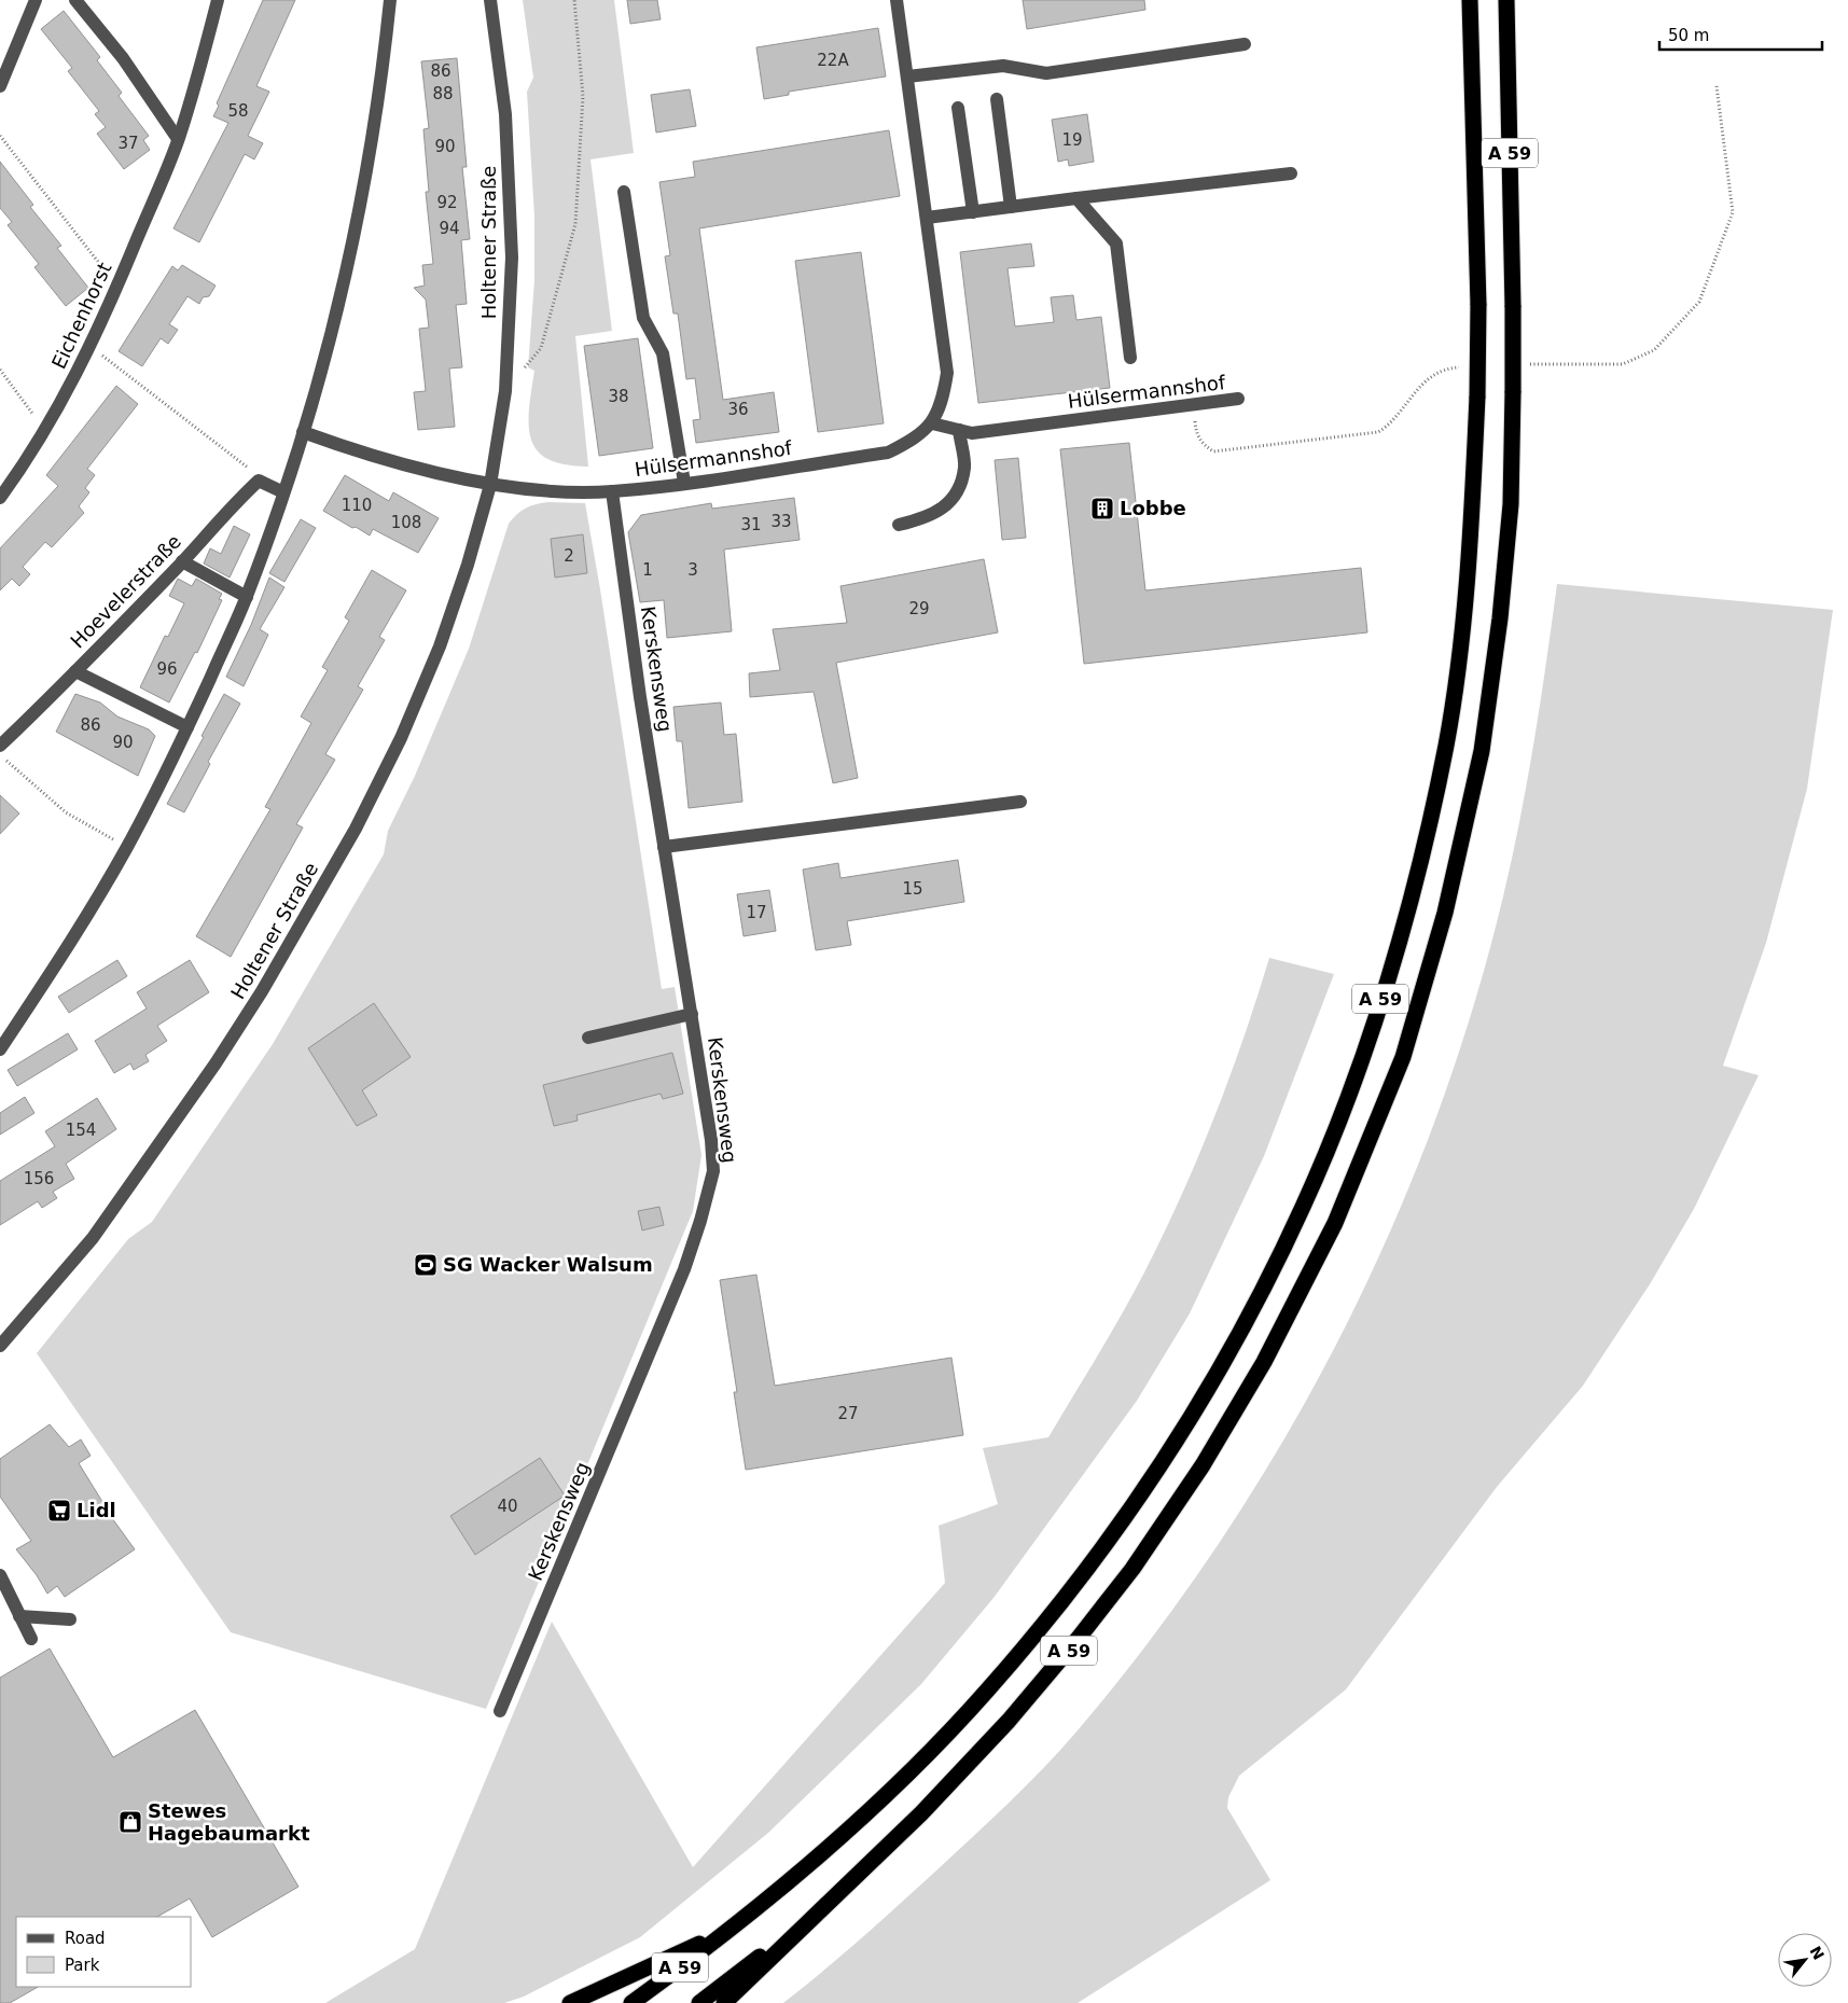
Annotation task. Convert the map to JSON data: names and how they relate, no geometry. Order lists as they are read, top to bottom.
{
  "streets": {
    "highway": ["A 59"],
    "street": [
      "Holtener Straße",
      "Eichenhorst",
      "Hülsermannshof",
      "Hoevelerstraße",
      "Kerskensweg"
    ]
  },
  "crossings": [
    ["Holtener Straße", "Hülsermannshof"],
    ["Hülsermannshof", "Kerskensweg"]
  ],
  "places": {
    "building": ["Lobbe"],
    "sports": ["SG Wacker Walsum"],
    "supermarket": ["Lidl"],
    "shop": ["Stewes Hagebaumarkt"]
  },
  "house_numbers": [
    "22A",
    "86",
    "88",
    "58",
    "19",
    "37",
    "90",
    "92",
    "94",
    "38",
    "36",
    "110",
    "33",
    "108",
    "31",
    "2",
    "1",
    "3",
    "29",
    "96",
    "86",
    "90",
    "15",
    "17",
    "154",
    "156",
    "27",
    "40"
  ],
  "legend": ["Road", "Park"],
  "scale_bar": "50 m",
  "north": "top right"
}
